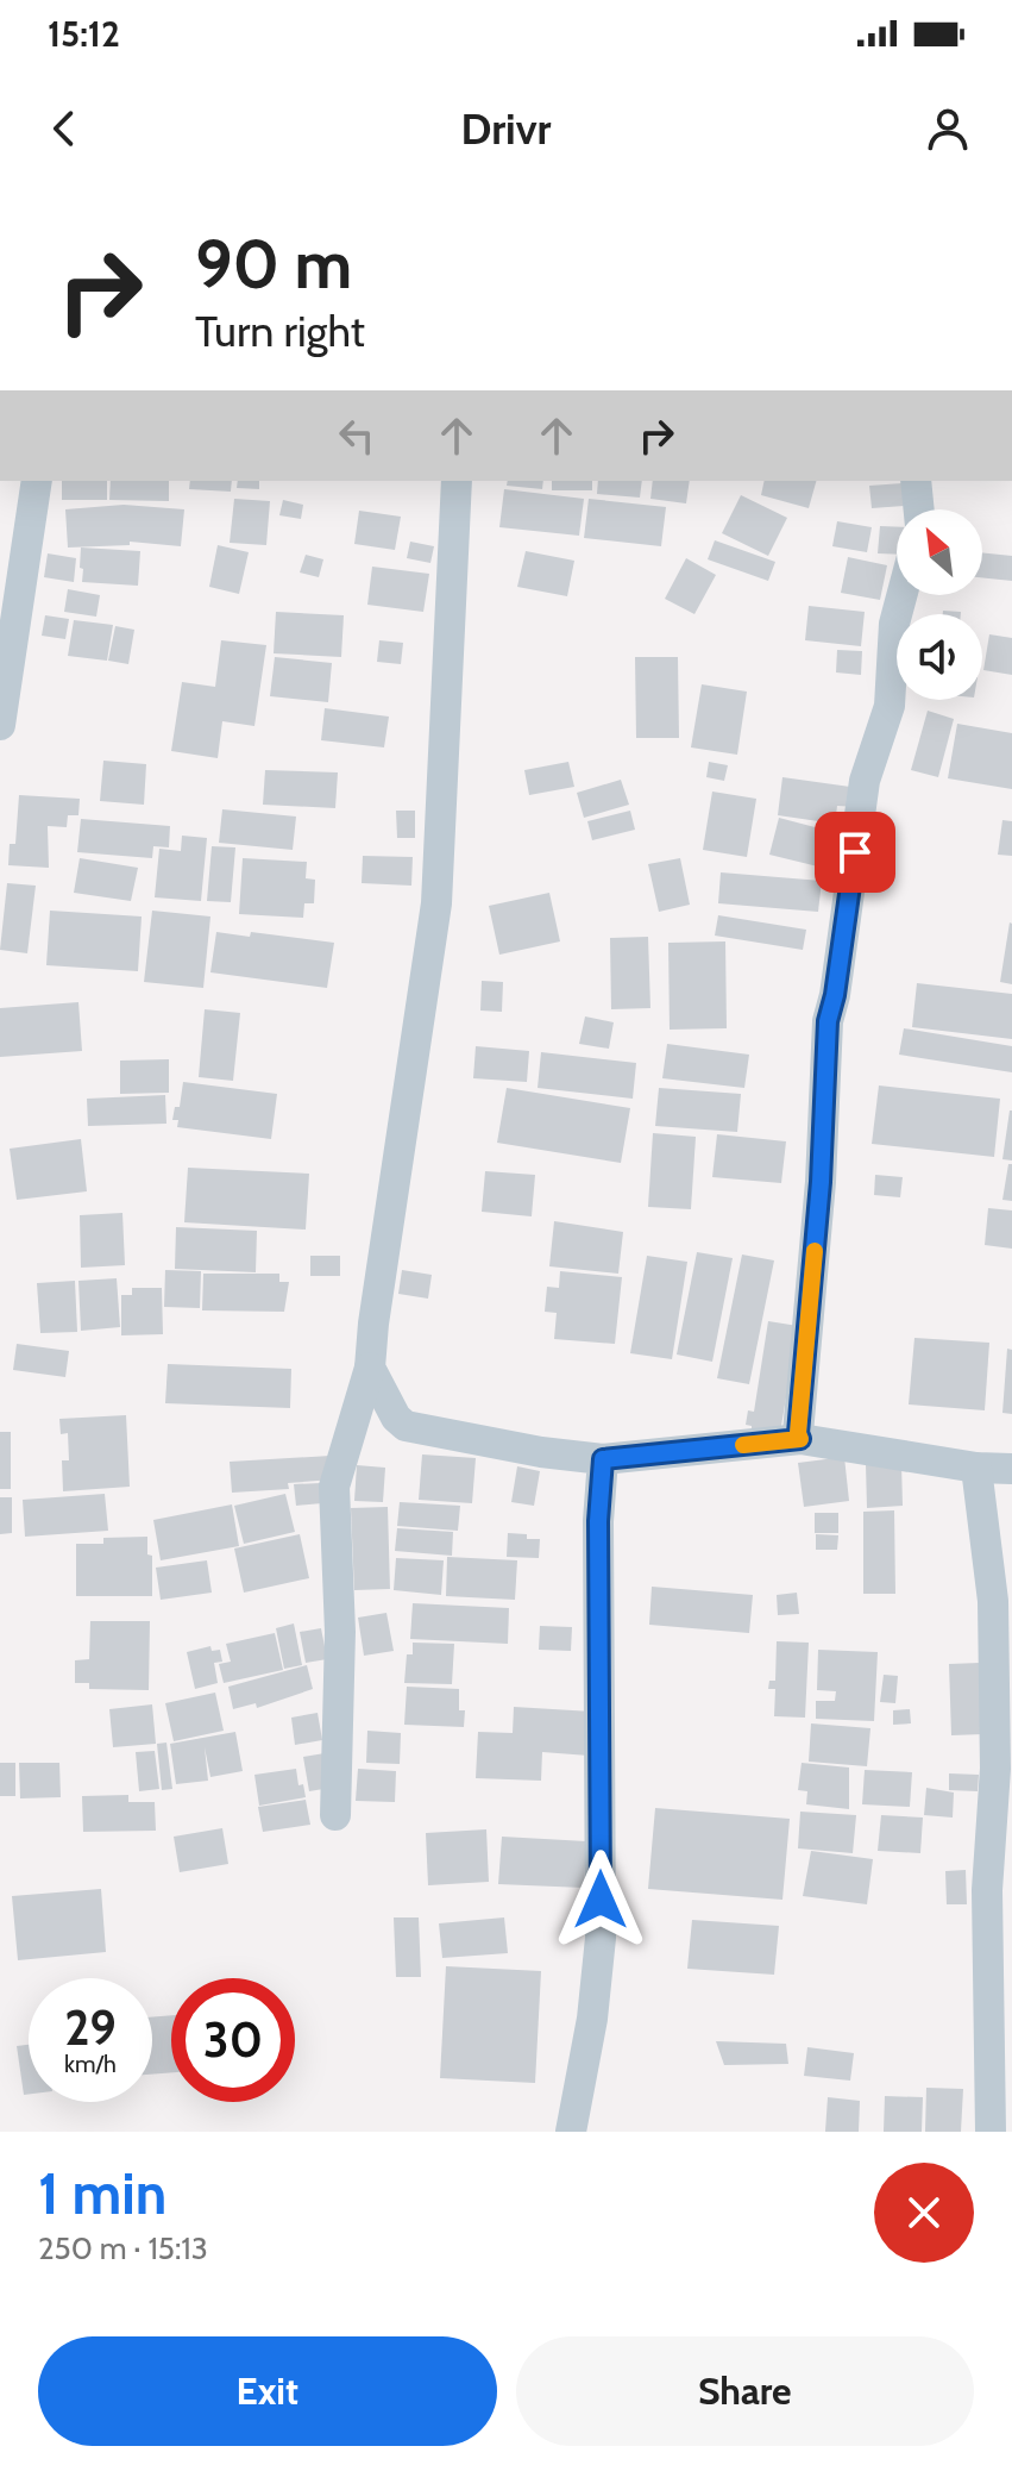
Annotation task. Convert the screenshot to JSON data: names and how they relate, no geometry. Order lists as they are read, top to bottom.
{
  "north": "top left",
  "page": {
    "status": "15:12",
    "header": "Drivr",
    "turn": ["90 m", "Turn right"],
    "speed": "29 km/h",
    "limit": "30",
    "heading": ["1 min", "250 m · 15:13"],
    "buttons": ["Exit", "Share"]
  }
}
